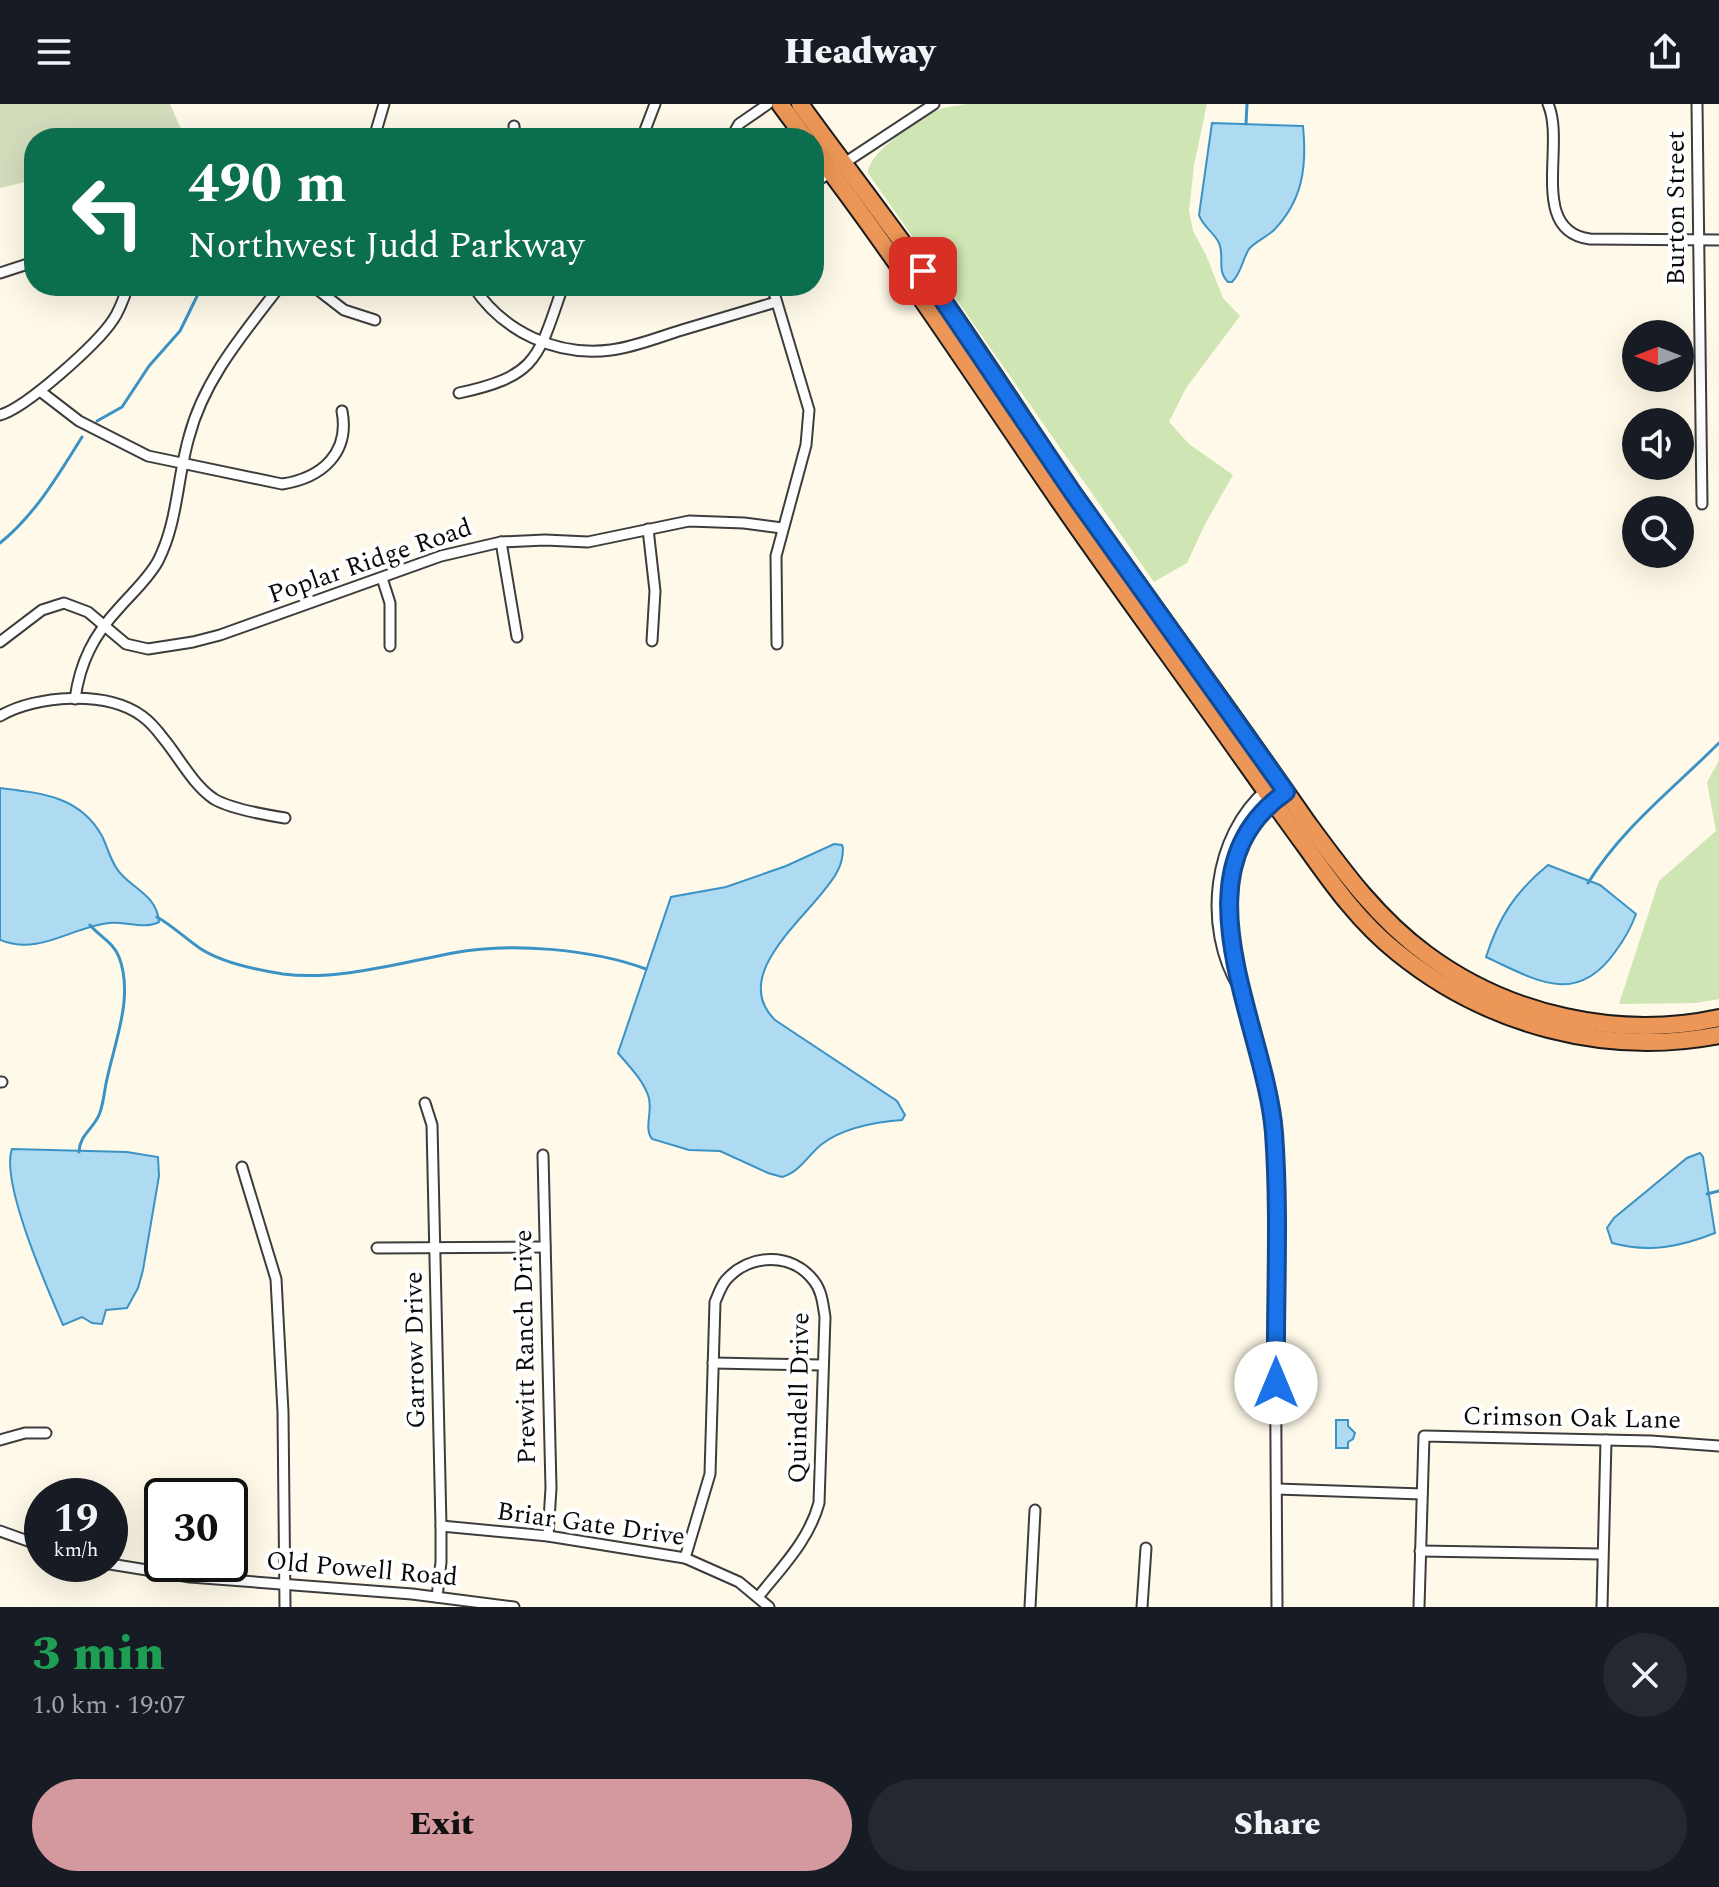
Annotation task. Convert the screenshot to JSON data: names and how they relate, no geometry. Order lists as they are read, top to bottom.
{
  "streets": {
    "street": [
      "Burton Street",
      "Poplar Ridge Road",
      "Prewitt Ranch Drive",
      "Garrow Drive",
      "Quindell Drive",
      "Crimson Oak Lane",
      "Briar Gate Drive",
      "Old Powell Road"
    ]
  },
  "crossings": [
    ["Prewitt Ranch Drive", "Briar Gate Drive"],
    ["Garrow Drive", "Briar Gate Drive"],
    ["Garrow Drive", "Old Powell Road"],
    ["Quindell Drive", "Briar Gate Drive"]
  ],
  "north": "left",
  "page": {
    "header": "Headway",
    "turn": ["490 m", "Northwest Judd Parkway"],
    "speed": "19 km/h",
    "limit": "30",
    "heading": ["3 min", "1.0 km · 19:07"],
    "buttons": ["Exit", "Share"]
  }
}
